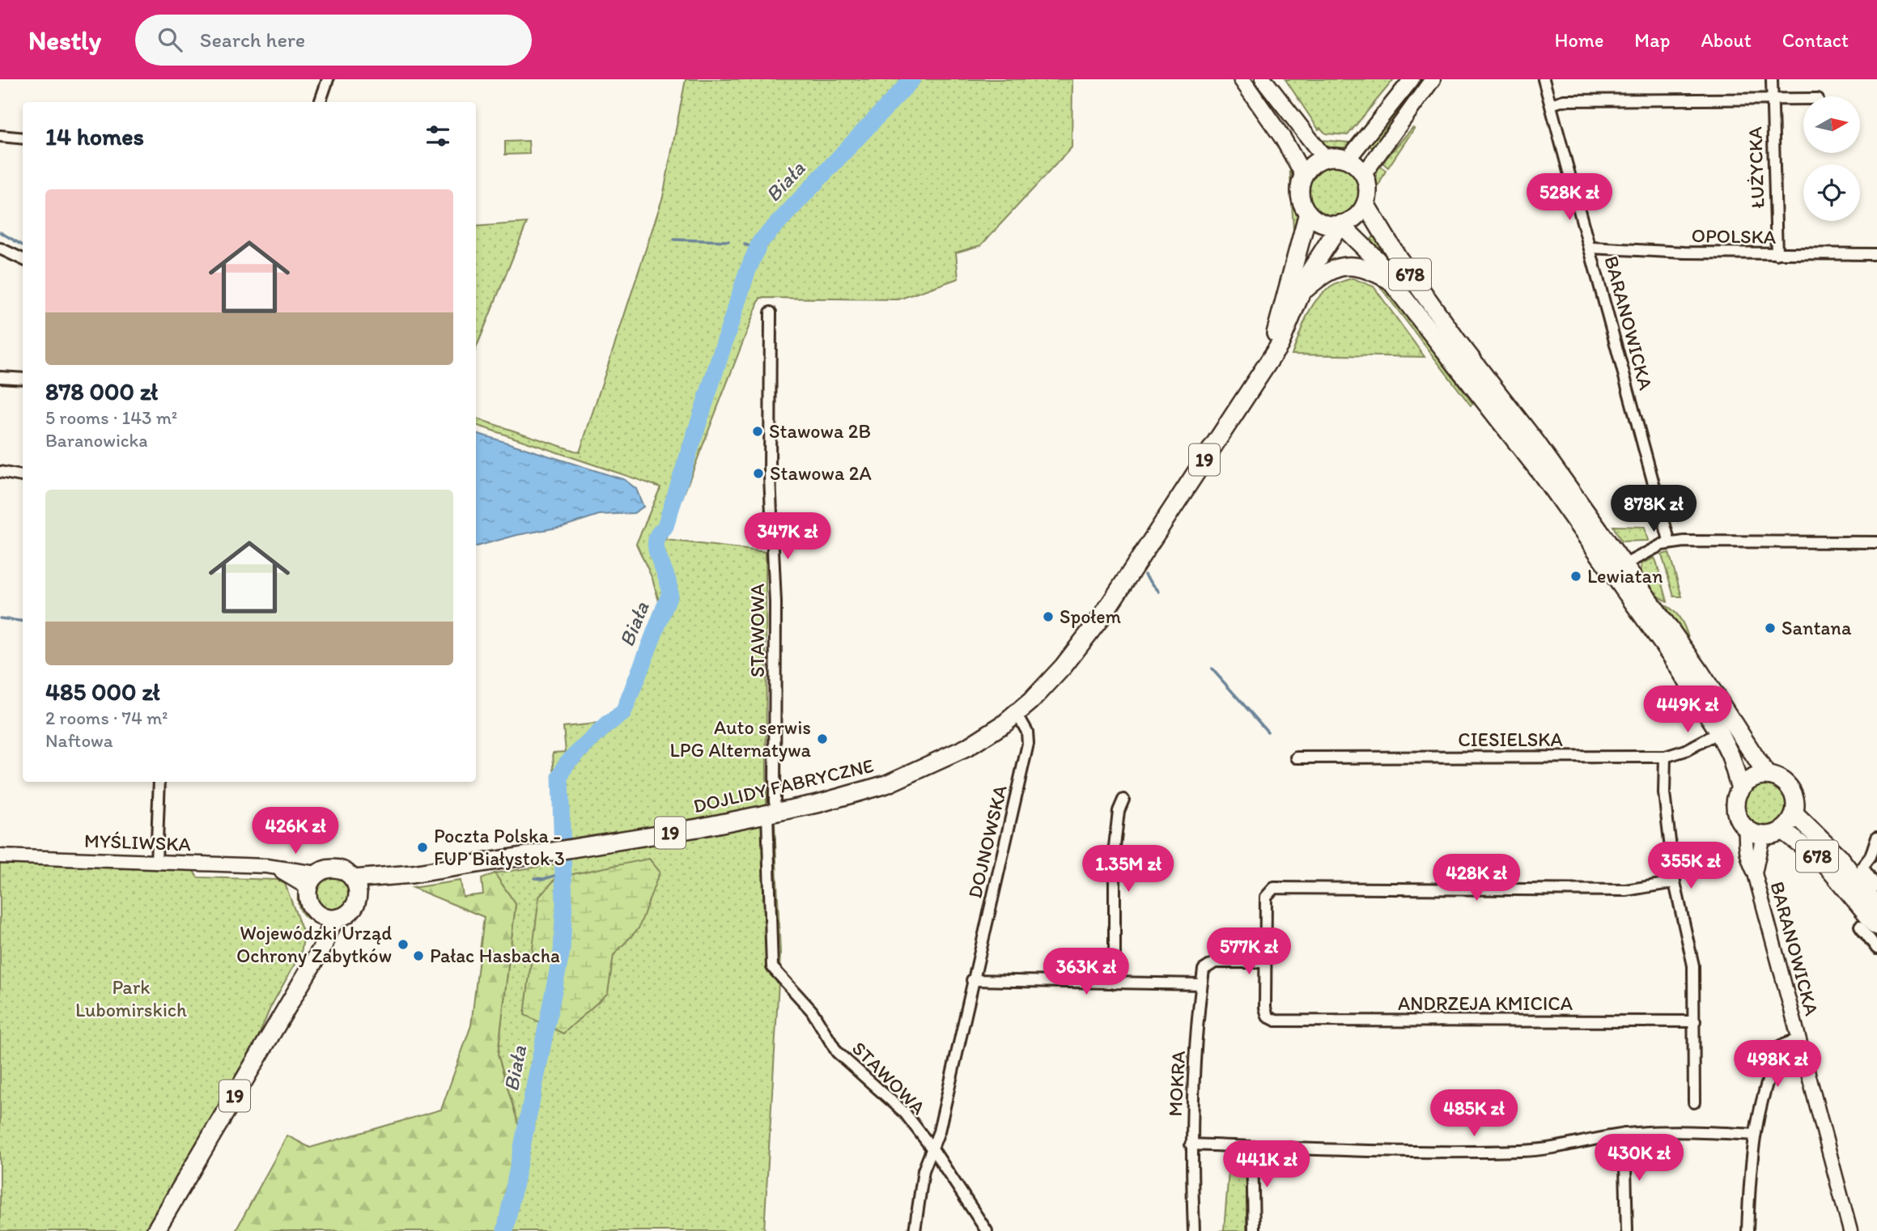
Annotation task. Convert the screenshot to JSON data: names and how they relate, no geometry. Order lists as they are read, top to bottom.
{
  "streets": {
    "highway": ["678", "19", "DOJLIDY FABRYCZNE"],
    "street": [
      "ŁUŻYCKA",
      "OPOLSKA",
      "BARANOWICKA",
      "STAWOWA",
      "CIESIELSKA",
      "DOJNOWSKA",
      "MYŚLIWSKA",
      "ANDRZEJA KMICICA",
      "MOKRA"
    ]
  },
  "crossings": [
    ["ŁUŻYCKA", "OPOLSKA"],
    ["OPOLSKA", "BARANOWICKA"],
    ["678", "BARANOWICKA"],
    ["678", "19"],
    ["678", "CIESIELSKA"],
    ["19", "DOJLIDY FABRYCZNE"],
    ["19", "MYŚLIWSKA"],
    ["STAWOWA", "DOJLIDY FABRYCZNE"],
    ["STAWOWA", "DOJNOWSKA"],
    ["DOJLIDY FABRYCZNE", "DOJNOWSKA"],
    ["DOJLIDY FABRYCZNE", "MYŚLIWSKA"],
    ["ANDRZEJA KMICICA", "MOKRA"]
  ],
  "water": ["Biała"],
  "parks": ["Park Lubomirskich"],
  "places": [
    "Stawowa 2B",
    "Stawowa 2A",
    "Lewiatan",
    "Społem",
    "Santana",
    "Auto serwis LPG Alternatywa",
    "Poczta Polska - FUP Białystok 3",
    "Wojewódzki Urząd Ochrony Zabytków",
    "Pałac Hasbacha"
  ],
  "north": "right",
  "page": {
    "header": "Nestly",
    "search": "Search here",
    "nav": [
      "Home",
      "Map",
      "About",
      "Contact"
    ],
    "heading": "14 homes",
    "list": [
      {
        "name": "878 000 zł",
        "note": "5 rooms · 143 m² · Baranowicka"
      },
      {
        "name": "485 000 zł",
        "note": "2 rooms · 74 m² · Naftowa"
      }
    ],
    "price": [
      "528K zł",
      "878K zł",
      "347K zł",
      "449K zł",
      "426K zł",
      "355K zł",
      "1.35M zł",
      "428K zł",
      "577K zł",
      "363K zł",
      "498K zł",
      "485K zł",
      "430K zł",
      "441K zł"
    ]
  }
}
